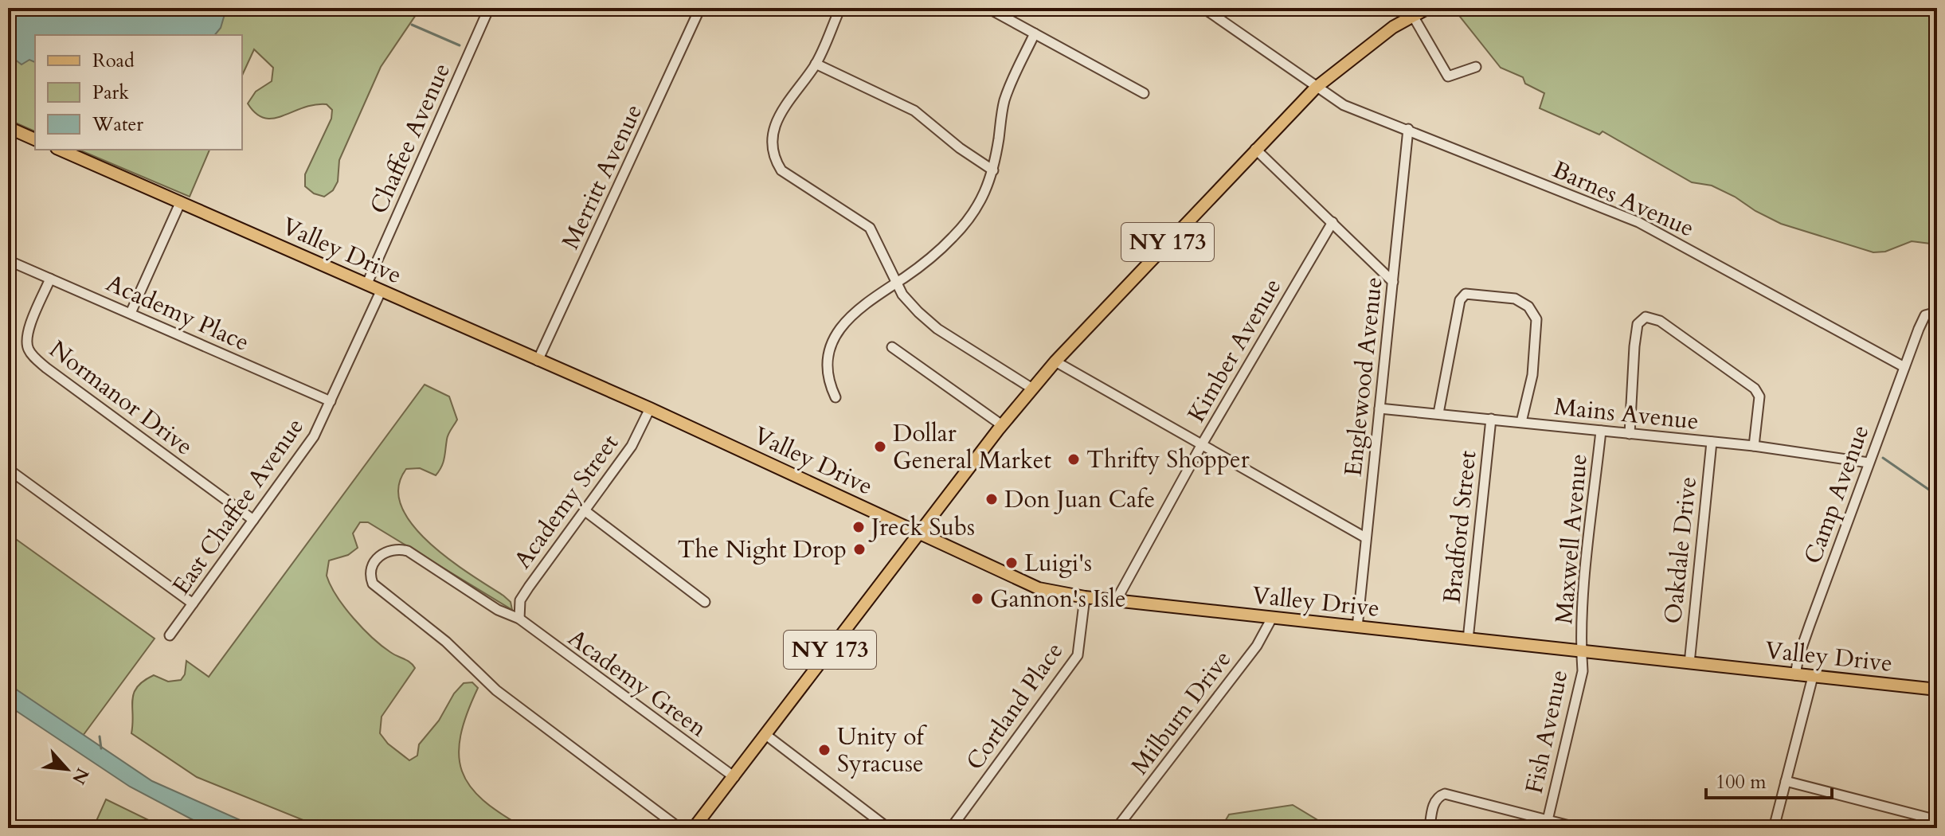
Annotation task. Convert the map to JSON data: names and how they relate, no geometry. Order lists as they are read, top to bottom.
{
  "streets": {
    "main road": ["NY 173", "Valley Drive"],
    "street": [
      "Chaffee Avenue",
      "Merritt Avenue",
      "Barnes Avenue",
      "Academy Place",
      "Kimber Avenue",
      "Englewood Avenue",
      "Normanor Drive",
      "Mains Avenue",
      "Camp Avenue",
      "Academy Street",
      "East Chaffee Avenue",
      "Bradford Street",
      "Maxwell Avenue",
      "Oakdale Drive",
      "Academy Green",
      "Cortland Place",
      "Milburn Drive",
      "Fish Avenue"
    ]
  },
  "crossings": [
    ["Chaffee Avenue", "Valley Drive"],
    ["Merritt Avenue", "Valley Drive"],
    ["Barnes Avenue", "NY 173"],
    ["Barnes Avenue", "Englewood Avenue"],
    ["Barnes Avenue", "Camp Avenue"],
    ["NY 173", "Valley Drive"],
    ["NY 173", "Academy Green"],
    ["Valley Drive", "Kimber Avenue"],
    ["Valley Drive", "Englewood Avenue"],
    ["Valley Drive", "Camp Avenue"],
    ["Valley Drive", "Academy Street"],
    ["Valley Drive", "East Chaffee Avenue"],
    ["Valley Drive", "Bradford Street"],
    ["Valley Drive", "Maxwell Avenue"],
    ["Valley Drive", "Oakdale Drive"],
    ["Valley Drive", "Cortland Place"],
    ["Valley Drive", "Milburn Drive"],
    ["Valley Drive", "Fish Avenue"],
    ["Academy Place", "Normanor Drive"],
    ["Academy Place", "East Chaffee Avenue"],
    ["Englewood Avenue", "Mains Avenue"],
    ["Normanor Drive", "East Chaffee Avenue"],
    ["Mains Avenue", "Camp Avenue"],
    ["Mains Avenue", "Bradford Street"],
    ["Mains Avenue", "Maxwell Avenue"],
    ["Mains Avenue", "Oakdale Drive"],
    ["Academy Street", "Academy Green"],
    ["Maxwell Avenue", "Fish Avenue"]
  ],
  "places": [
    "Dollar General Market",
    "Thrifty Shopper",
    "Don Juan Cafe",
    "Jreck Subs",
    "The Night Drop",
    "Luigi's",
    "Gannon's Isle",
    "Unity of Syracuse"
  ],
  "legend": ["Road", "Park", "Water"],
  "scale_bar": "100 m",
  "north": "bottom right"
}
